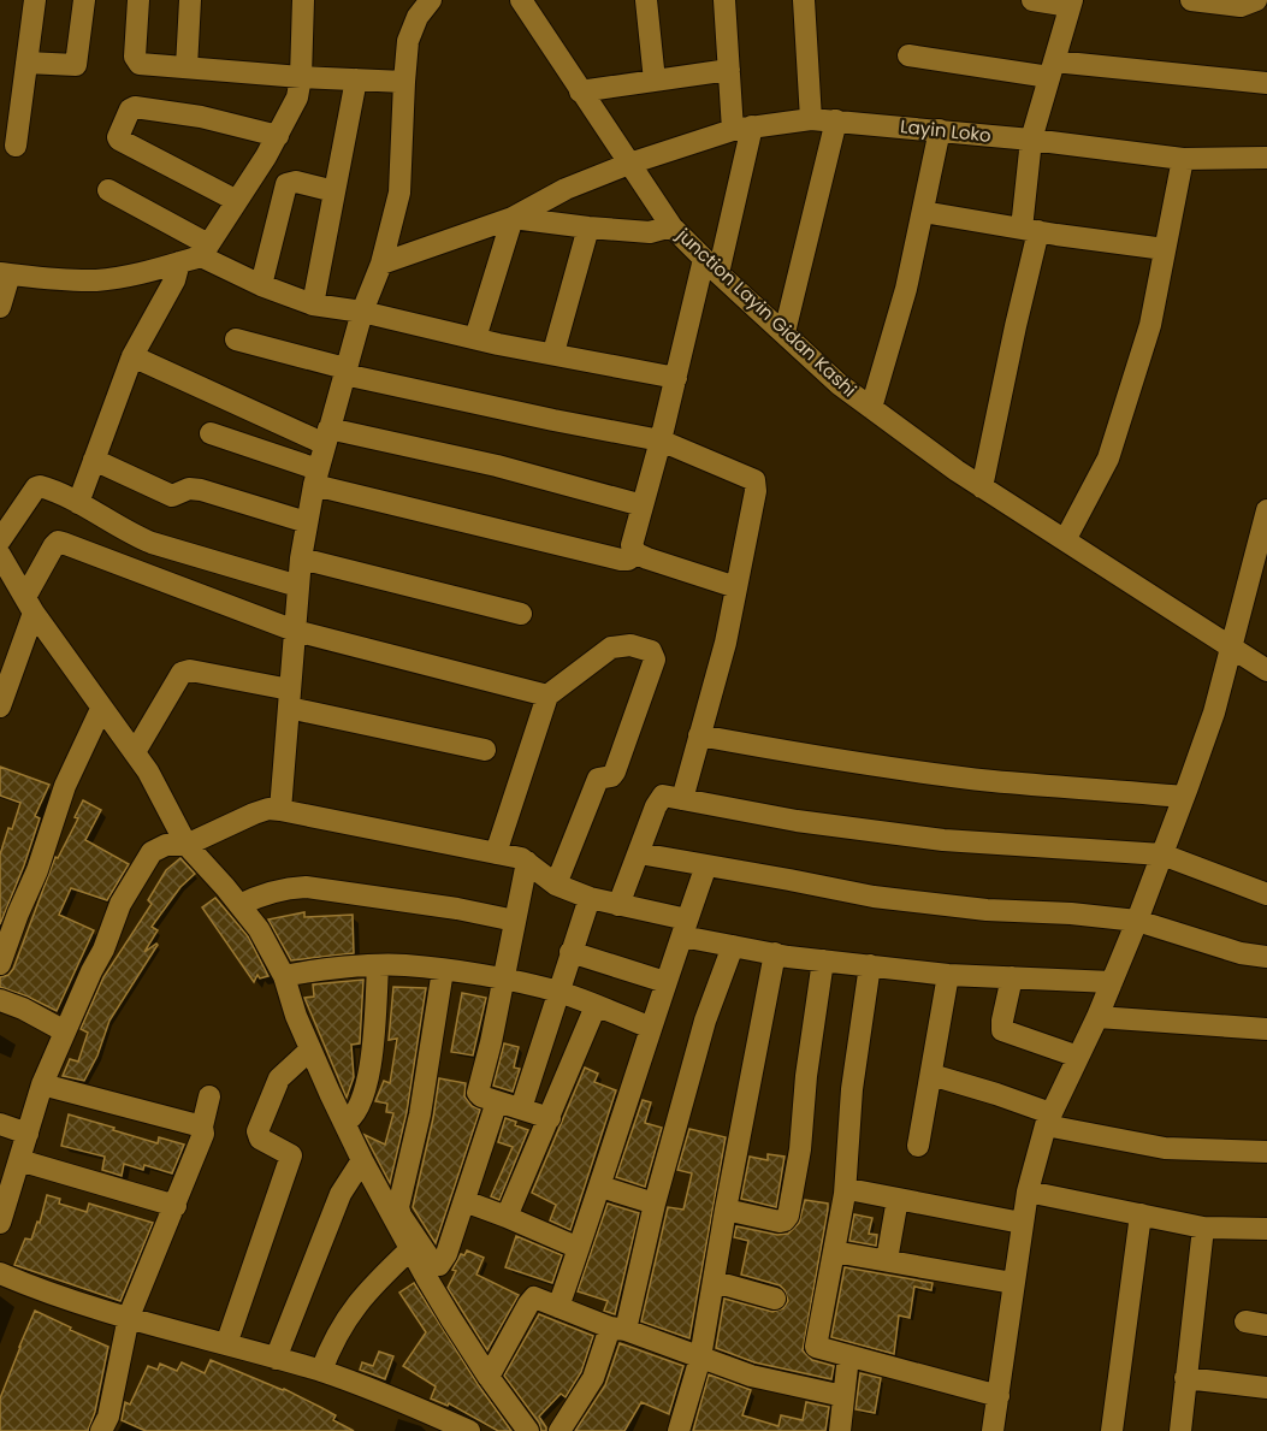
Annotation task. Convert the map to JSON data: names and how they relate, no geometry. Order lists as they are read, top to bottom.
{
  "streets": {
    "street": ["Layin Loko", "junction Layin Gidan Kashi"]
  },
  "crossings": [
    ["Layin Loko", "junction Layin Gidan Kashi"]
  ]
}
